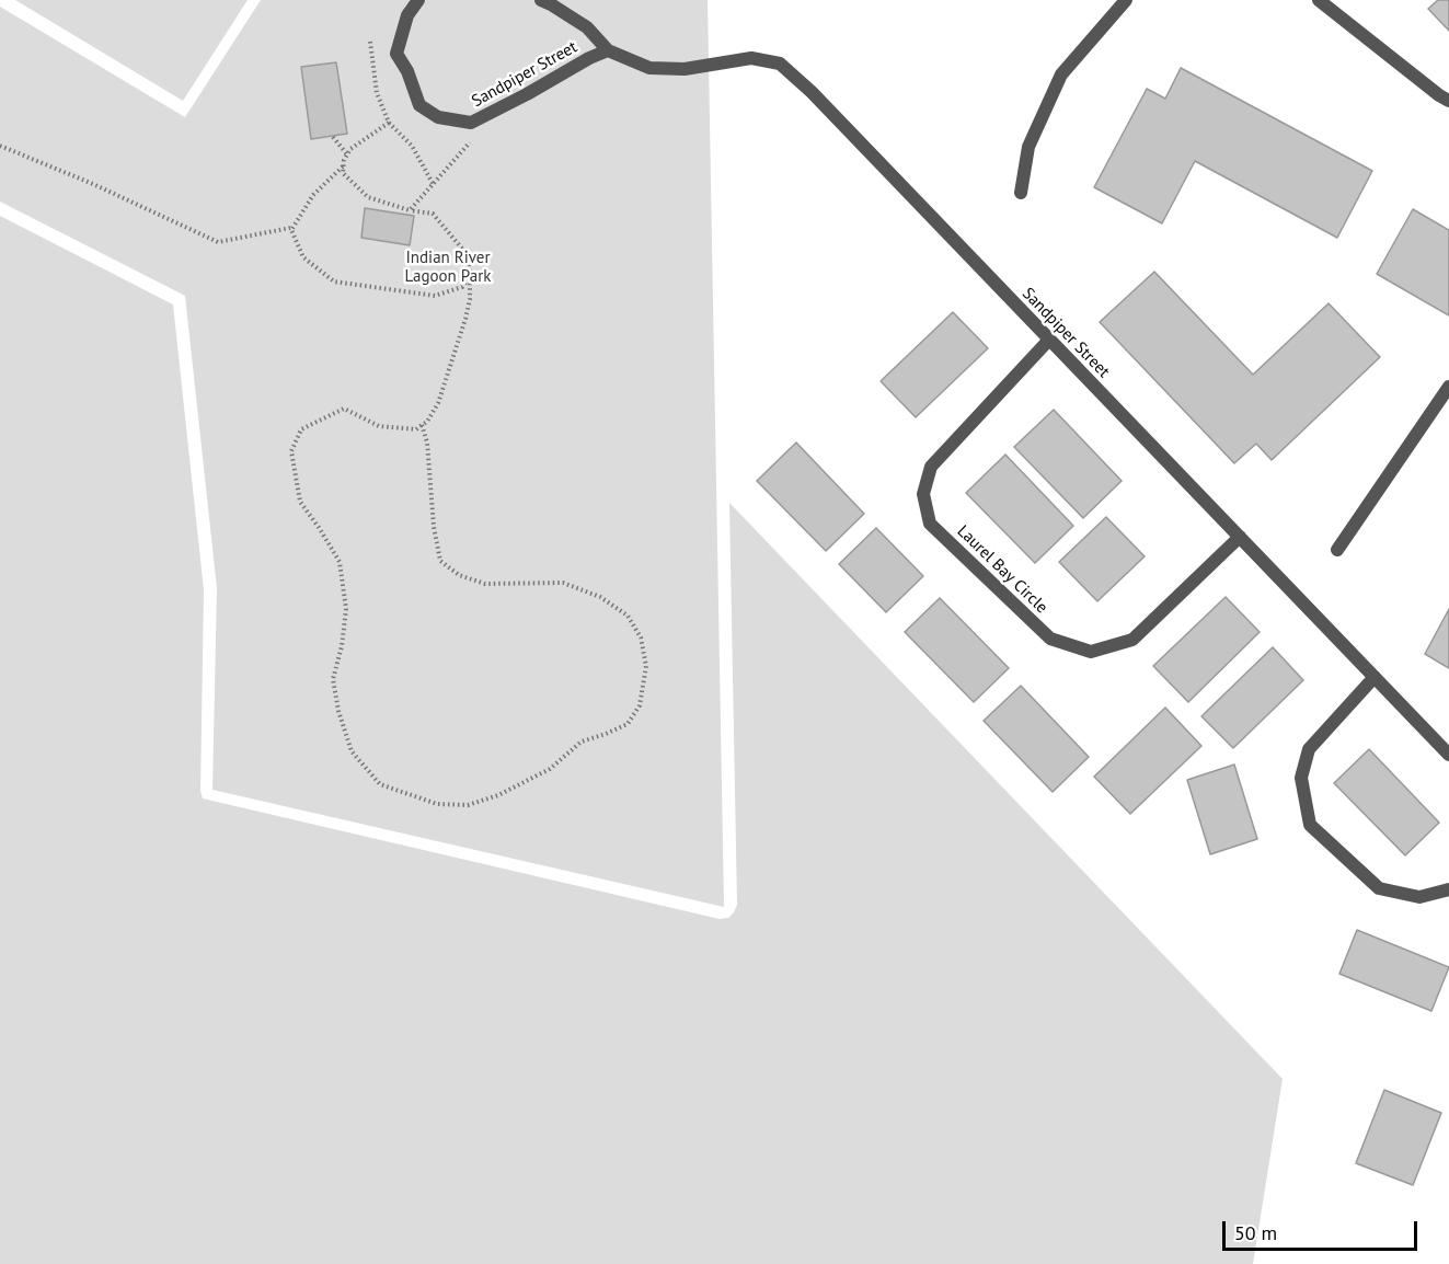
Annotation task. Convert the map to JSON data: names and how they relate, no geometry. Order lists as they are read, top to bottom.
{
  "streets": {
    "street": ["Sandpiper Street", "Laurel Bay Circle"]
  },
  "crossings": [
    ["Sandpiper Street", "Laurel Bay Circle"]
  ],
  "parks": ["Indian River Lagoon Park"],
  "scale_bar": "50 m"
}
